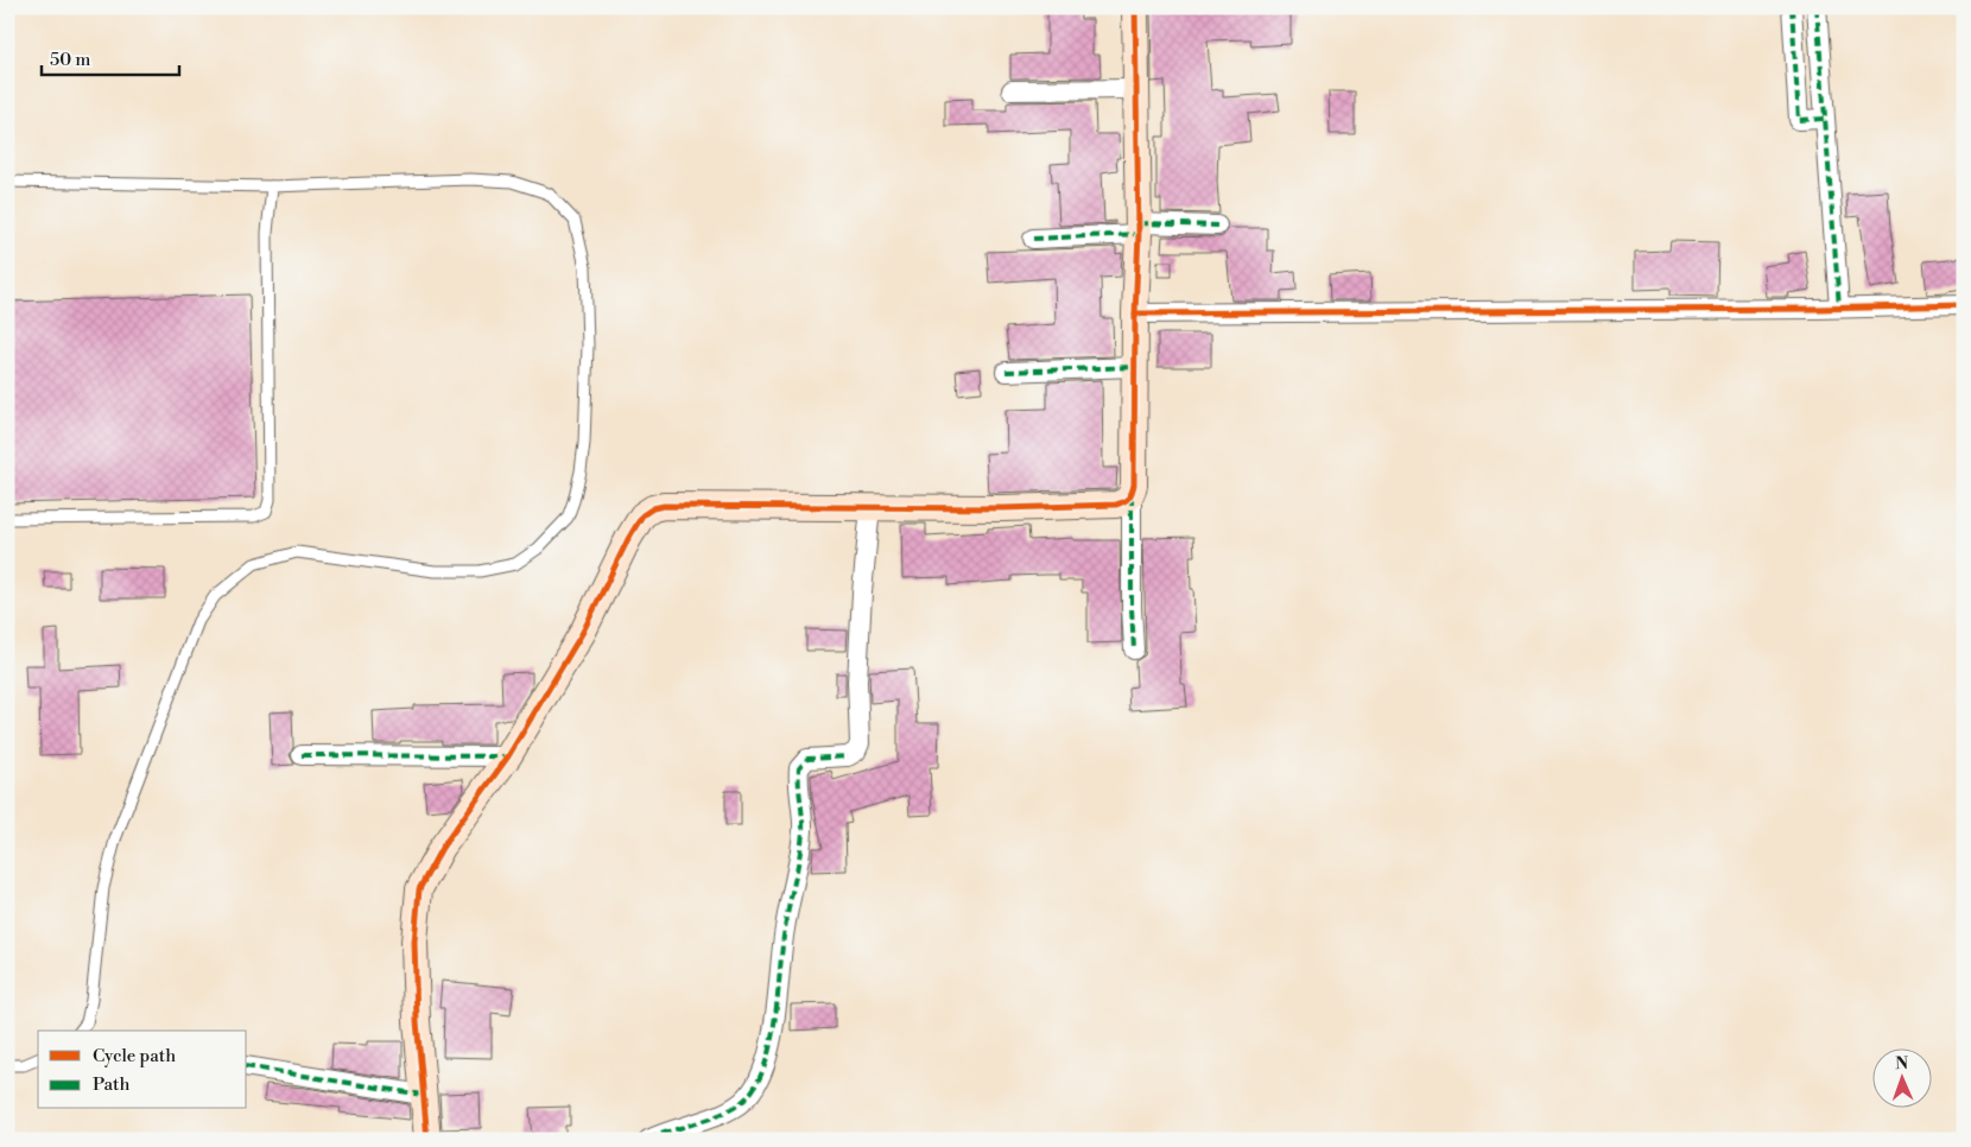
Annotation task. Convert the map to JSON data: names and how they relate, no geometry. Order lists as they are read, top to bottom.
{
  "legend": ["Cycle path", "Path"],
  "scale_bar": "50 m",
  "north": "top"
}
